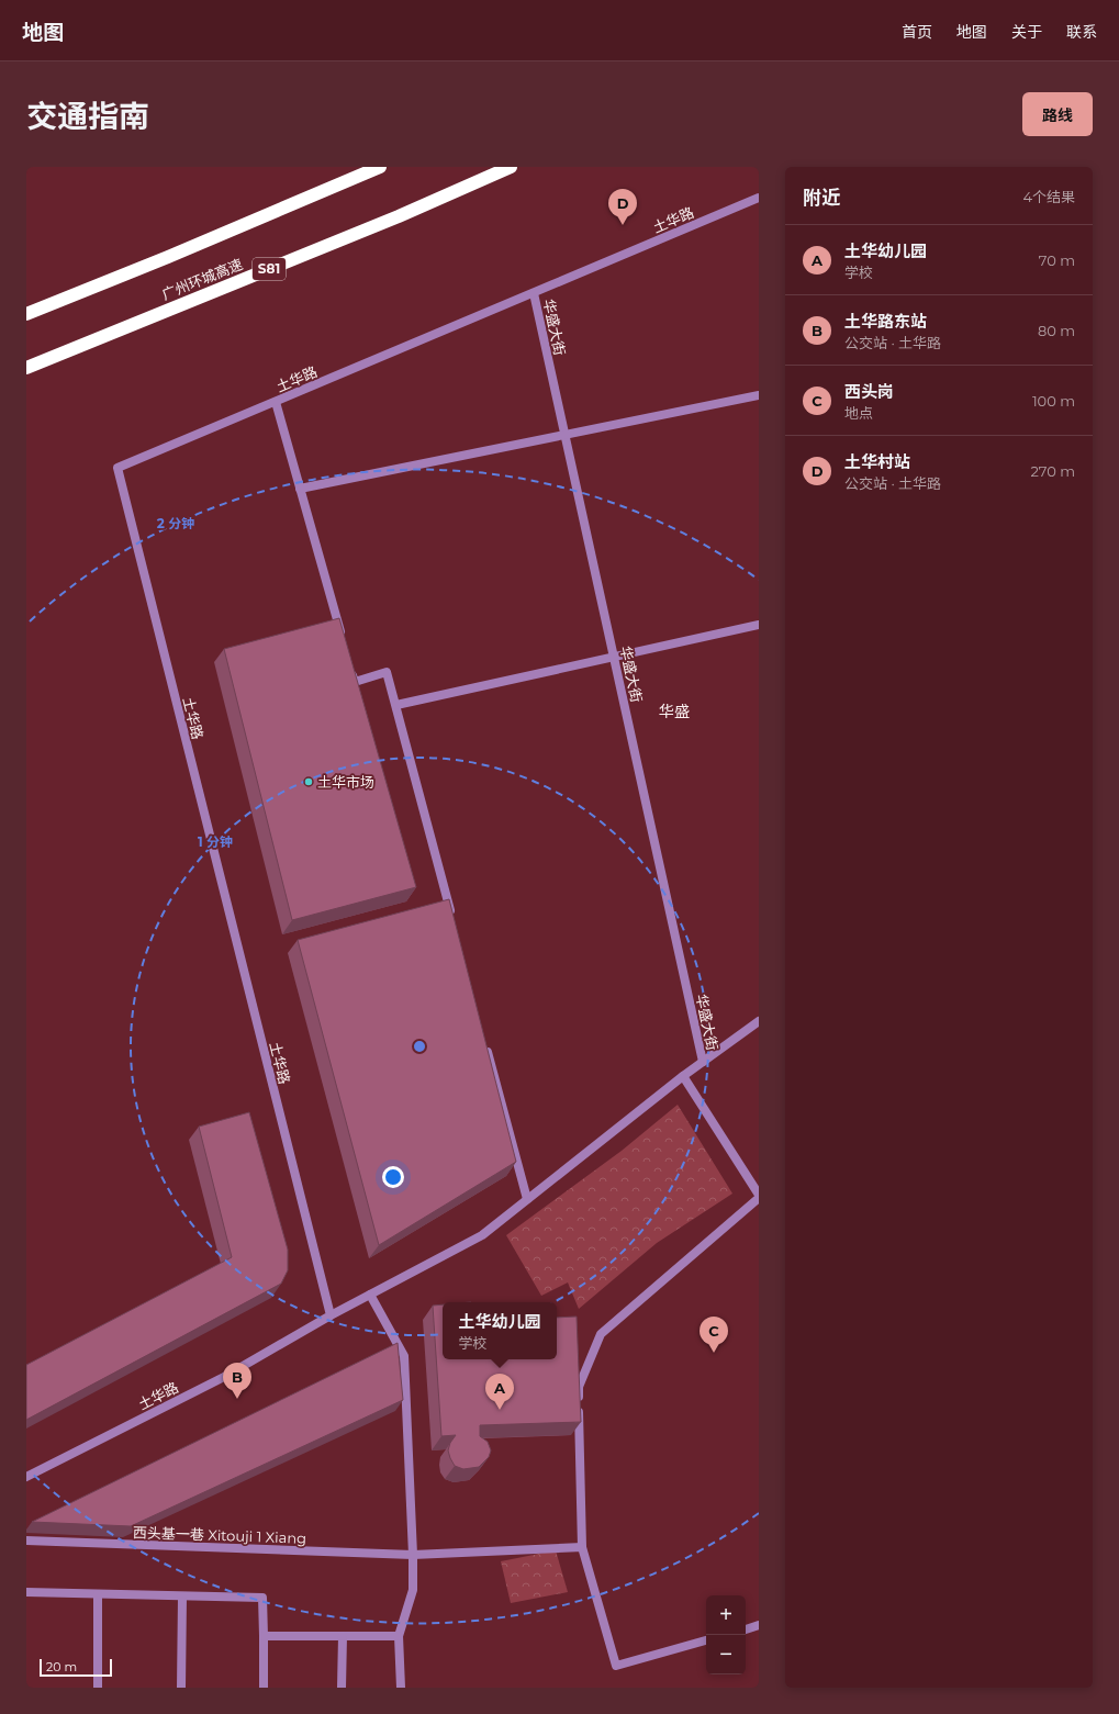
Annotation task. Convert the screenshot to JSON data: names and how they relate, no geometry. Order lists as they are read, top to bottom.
{
  "streets": {
    "highway": ["S81", "广州环城高速"],
    "street": ["土华路", "华盛大街", "西头基一巷 Xitouji 1 Xiang"]
  },
  "crossings": [
    ["土华路", "华盛大街"]
  ],
  "districts": ["华盛"],
  "places": ["土华市场"],
  "scale_bar": "20 m",
  "page": {
    "header": "地图",
    "nav": [
      "首页",
      "地图",
      "关于",
      "联系"
    ],
    "title": "交通指南",
    "buttons": "路线",
    "heading": ["附近", "4个结果"],
    "pins": [
      "D",
      "C",
      "B",
      "A"
    ],
    "list": [
      {
        "mark": "A",
        "name": "土华幼儿园",
        "note": "学校",
        "value": "70 m"
      },
      {
        "mark": "B",
        "name": "土华路东站",
        "note": "公交站 · 土华路",
        "value": "80 m"
      },
      {
        "mark": "C",
        "name": "西头岗",
        "note": "地点",
        "value": "100 m"
      },
      {
        "mark": "D",
        "name": "土华村站",
        "note": "公交站 · 土华路",
        "value": "270 m"
      }
    ],
    "popup": ["土华幼儿园", "学校"],
    "map_buttons": ["+", "−"],
    "scale": "20 m"
  },
  "rings": ["2 分钟", "1 分钟"]
}
